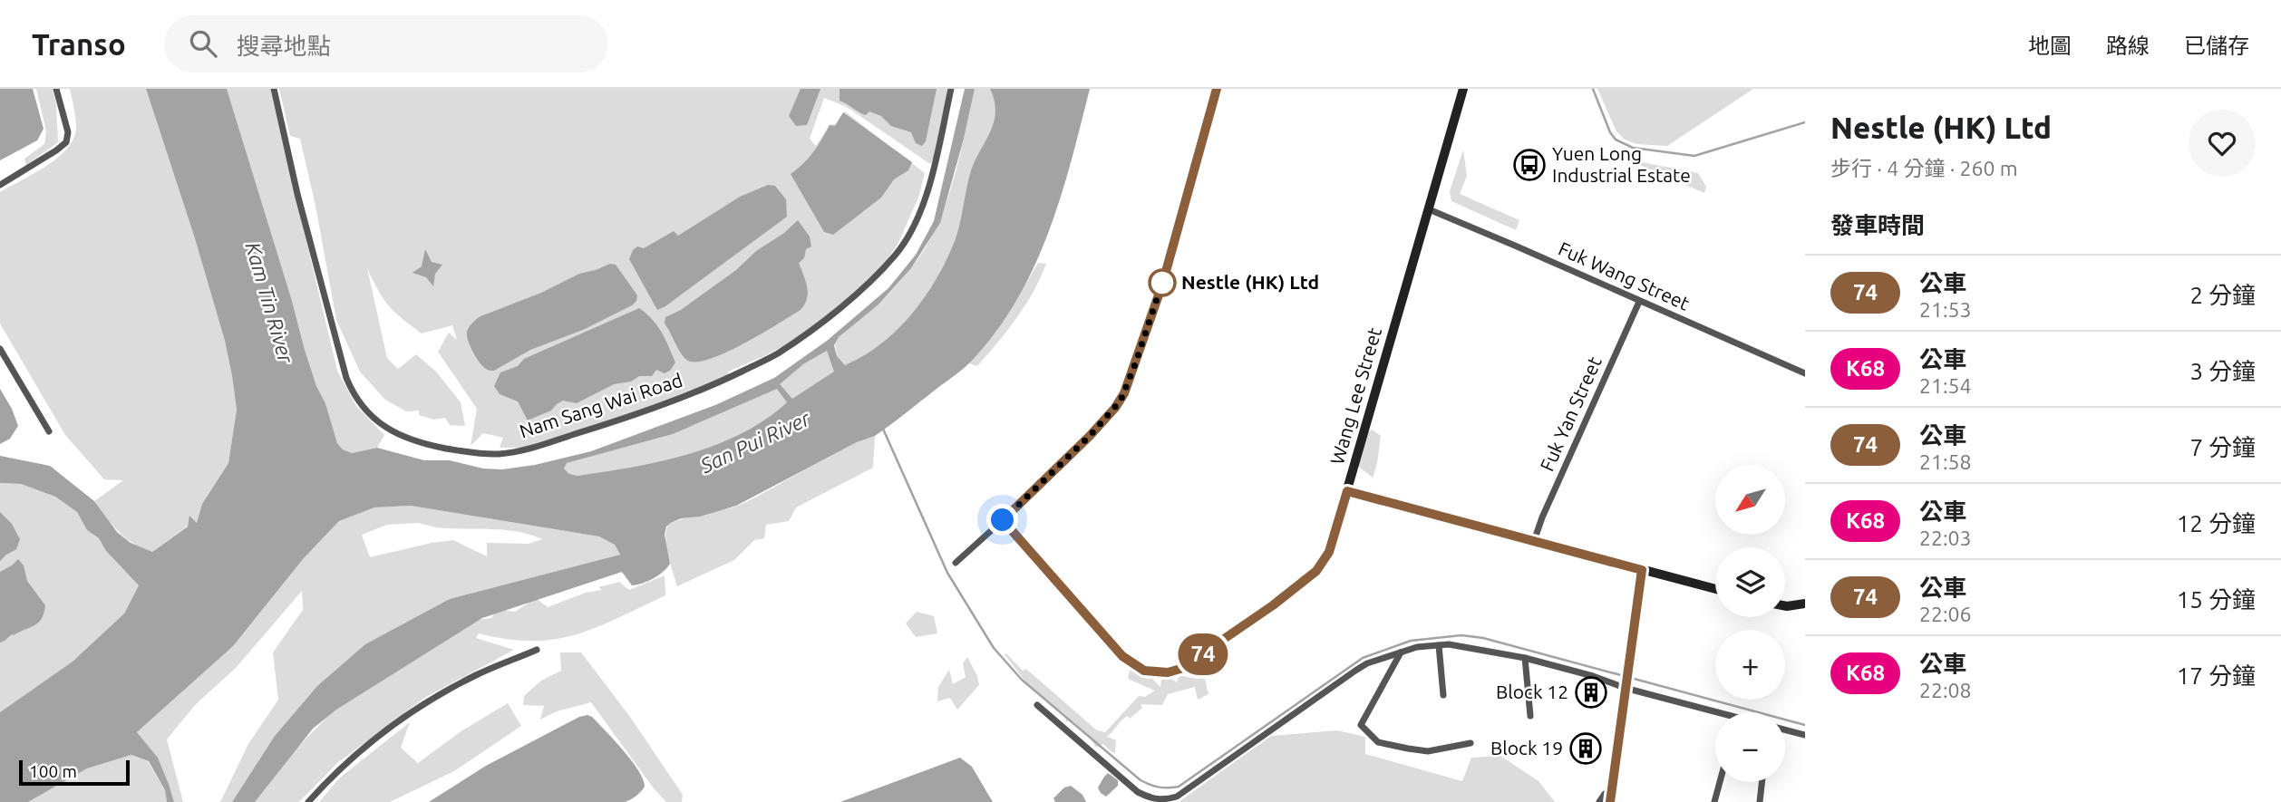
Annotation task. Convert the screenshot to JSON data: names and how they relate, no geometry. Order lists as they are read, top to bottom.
{
  "streets": {
    "street": [
      "Fuk Wang Street",
      "Wang Lee Street",
      "Nam Sang Wai Road",
      "Fuk Yan Street"
    ]
  },
  "crossings": [
    ["Fuk Wang Street", "Wang Lee Street"],
    ["Fuk Wang Street", "Fuk Yan Street"]
  ],
  "water": ["Kam Tin River", "San Pui River"],
  "places": {
    "bus stop": ["Yuen Long Industrial Estate"],
    "other": ["Nestle (HK) Ltd"],
    "building": ["Block 12", "Block 19"]
  },
  "lines": ["bus line 74"],
  "scale_bar": "100 m",
  "north": "bottom left",
  "page": {
    "header": "Transo",
    "search": "搜尋地點",
    "nav": ["地圖", "路線", "已儲存"],
    "on_map": "74",
    "heading": [
      ["Nestle (HK) Ltd", "步行 · 4 分鐘 · 260 m"],
      "發車時間"
    ],
    "list": [
      {
        "mark": "74",
        "name": "公車",
        "note": "21:53",
        "value": "2 分鐘"
      },
      {
        "mark": "K68",
        "name": "公車",
        "note": "21:54",
        "value": "3 分鐘"
      },
      {
        "mark": "74",
        "name": "公車",
        "note": "21:58",
        "value": "7 分鐘"
      },
      {
        "mark": "K68",
        "name": "公車",
        "note": "22:03",
        "value": "12 分鐘"
      },
      {
        "mark": "74",
        "name": "公車",
        "note": "22:06",
        "value": "15 分鐘"
      },
      {
        "mark": "K68",
        "name": "公車",
        "note": "22:08",
        "value": "17 分鐘"
      }
    ],
    "map_buttons": ["+", "−"],
    "scale": "100 m"
  }
}
